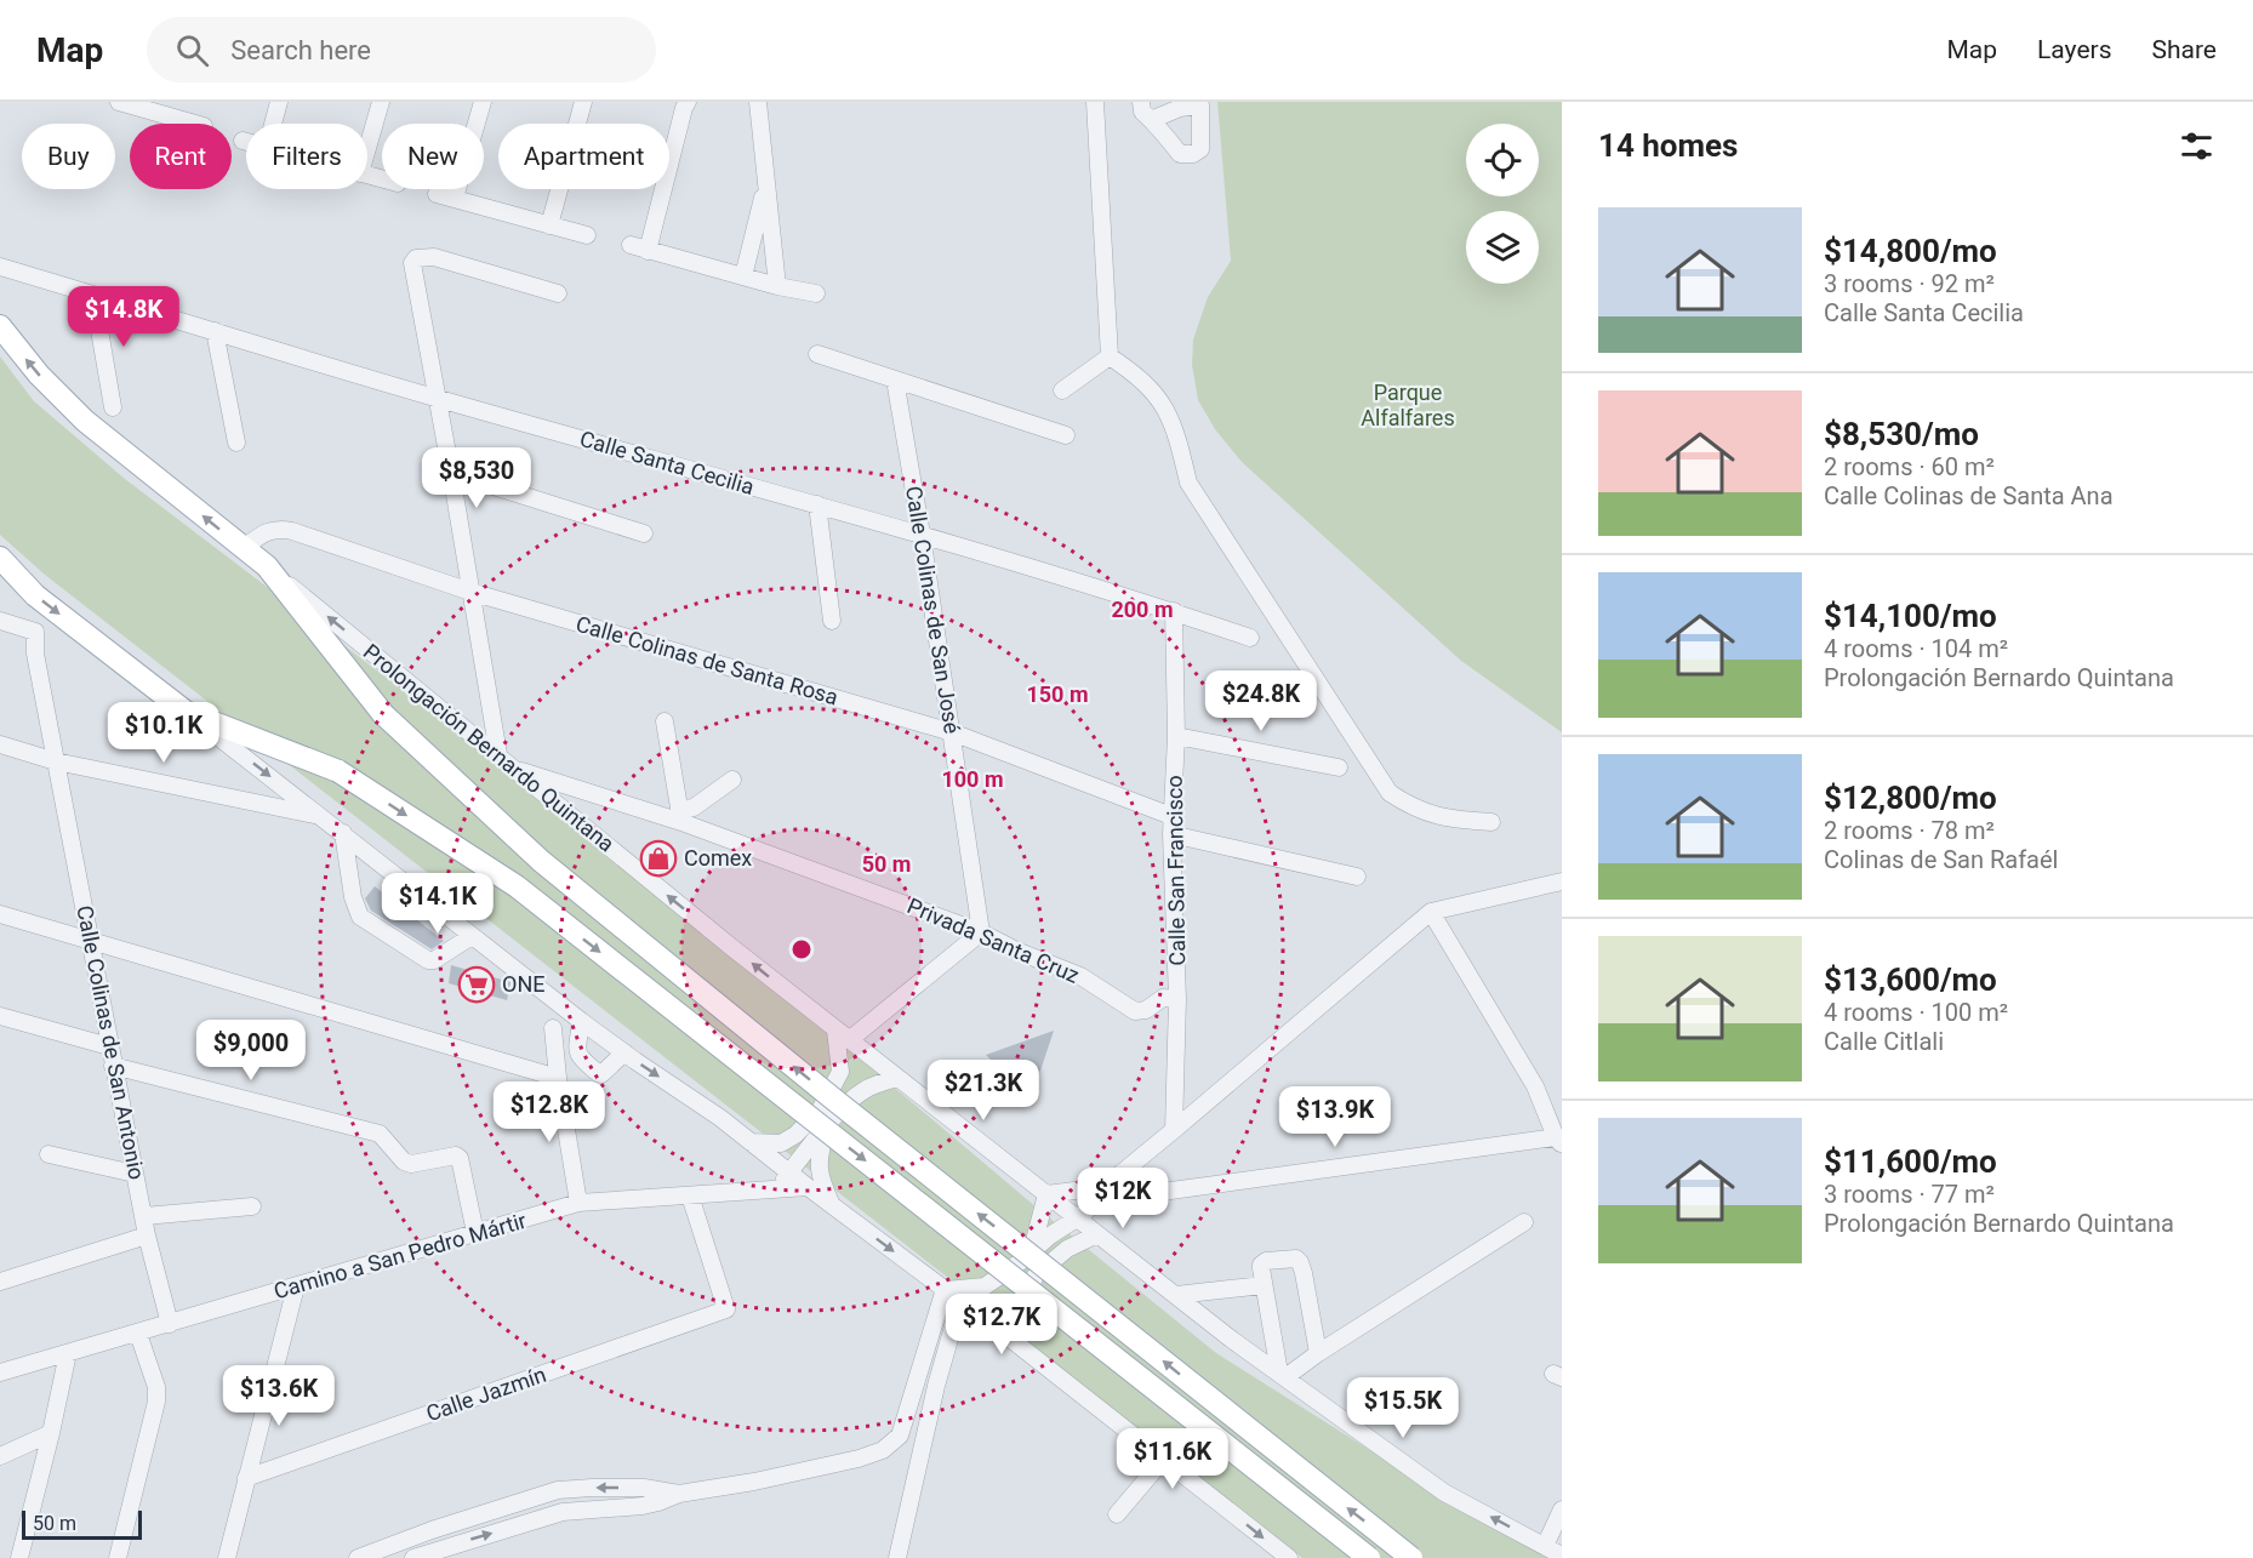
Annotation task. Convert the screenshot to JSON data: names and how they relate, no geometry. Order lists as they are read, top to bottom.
{
  "streets": {
    "main road": ["Prolongación Bernardo Quintana"],
    "street": [
      "Calle Santa Cecilia",
      "Calle Colinas de San José",
      "Calle Colinas de Santa Rosa",
      "Calle San Francisco",
      "Privada Santa Cruz",
      "Calle Colinas de San Antonio",
      "Camino a San Pedro Mártir",
      "Calle Jazmín"
    ]
  },
  "crossings": [
    ["Calle Santa Cecilia", "Calle Colinas de San José"],
    ["Calle Santa Cecilia", "Calle San Francisco"],
    ["Calle Colinas de San José", "Calle Colinas de Santa Rosa"],
    ["Calle Colinas de San José", "Privada Santa Cruz"],
    ["Calle Colinas de Santa Rosa", "Prolongación Bernardo Quintana"],
    ["Calle Colinas de Santa Rosa", "Calle San Francisco"],
    ["Prolongación Bernardo Quintana", "Privada Santa Cruz"],
    ["Calle San Francisco", "Privada Santa Cruz"],
    ["Calle Colinas de San Antonio", "Camino a San Pedro Mártir"],
    ["Camino a San Pedro Mártir", "Calle Jazmín"]
  ],
  "parks": ["Parque Alfalfares"],
  "places": {
    "shop": ["Comex"],
    "supermarket": ["ONE"]
  },
  "scale_bar": "50 m",
  "page": {
    "header": "Map",
    "search": "Search here",
    "nav": ["Map", "Layers", "Share"],
    "heading": "14 homes",
    "chip": [
      "Buy",
      "Rent",
      "Filters",
      "New",
      "Apartment"
    ],
    "list": [
      {
        "name": "$14,800/mo",
        "note": "3 rooms · 92 m² · Calle Santa Cecilia"
      },
      {
        "name": "$8,530/mo",
        "note": "2 rooms · 60 m² · Calle Colinas de Santa Ana"
      },
      {
        "name": "$14,100/mo",
        "note": "4 rooms · 104 m² · Prolongación Bernardo Quintana"
      },
      {
        "name": "$12,800/mo",
        "note": "2 rooms · 78 m² · Colinas de San Rafaél"
      },
      {
        "name": "$13,600/mo",
        "note": "4 rooms · 100 m² · Calle Citlali"
      },
      {
        "name": "$11,600/mo",
        "note": "3 rooms · 77 m² · Prolongación Bernardo Quintana"
      }
    ],
    "price": [
      "$14.8K",
      "$8,530",
      "$24.8K",
      "$10.1K",
      "$14.1K",
      "$9,000",
      "$21.3K",
      "$12.8K",
      "$13.9K",
      "$12K",
      "$12.7K",
      "$13.6K",
      "$15.5K",
      "$11.6K"
    ],
    "scale": "50 m"
  },
  "rings": [
    "200 m",
    "150 m",
    "100 m",
    "50 m"
  ]
}
